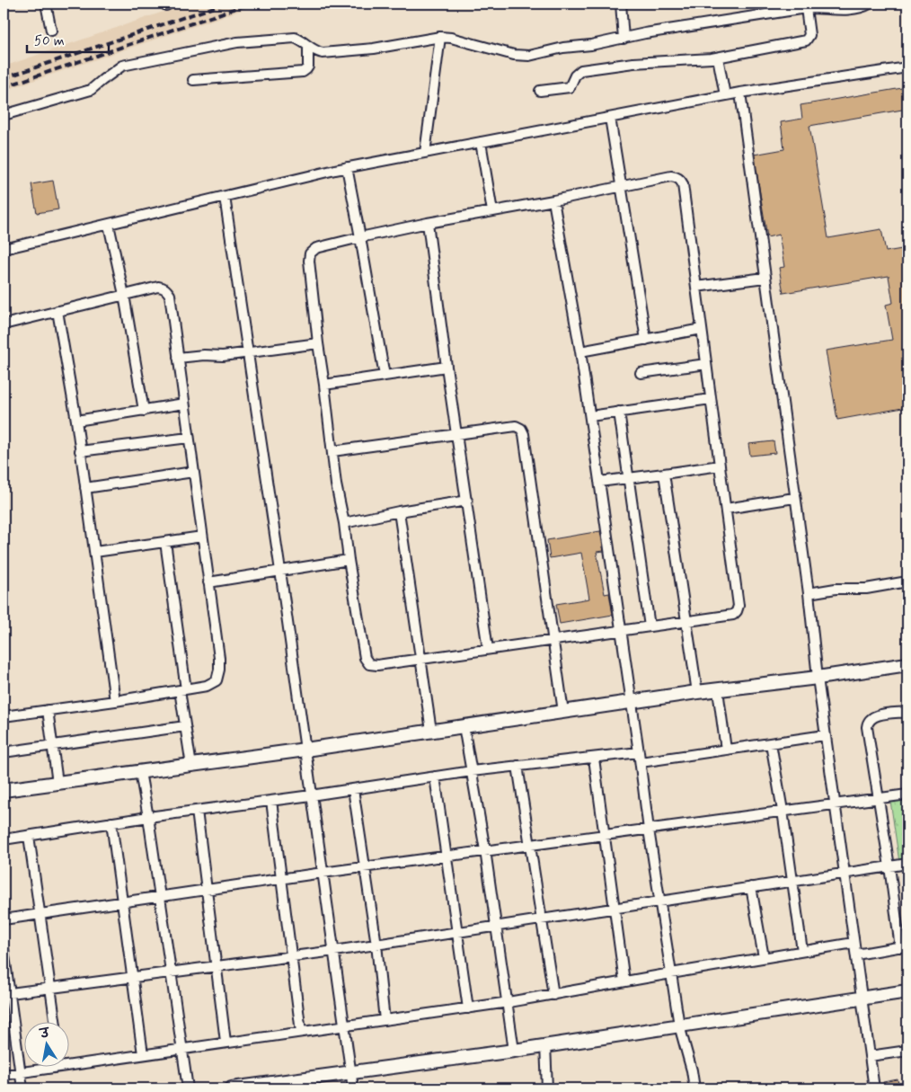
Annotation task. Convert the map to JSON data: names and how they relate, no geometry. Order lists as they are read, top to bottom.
{
  "scale_bar": "50 m",
  "north": "top"
}
